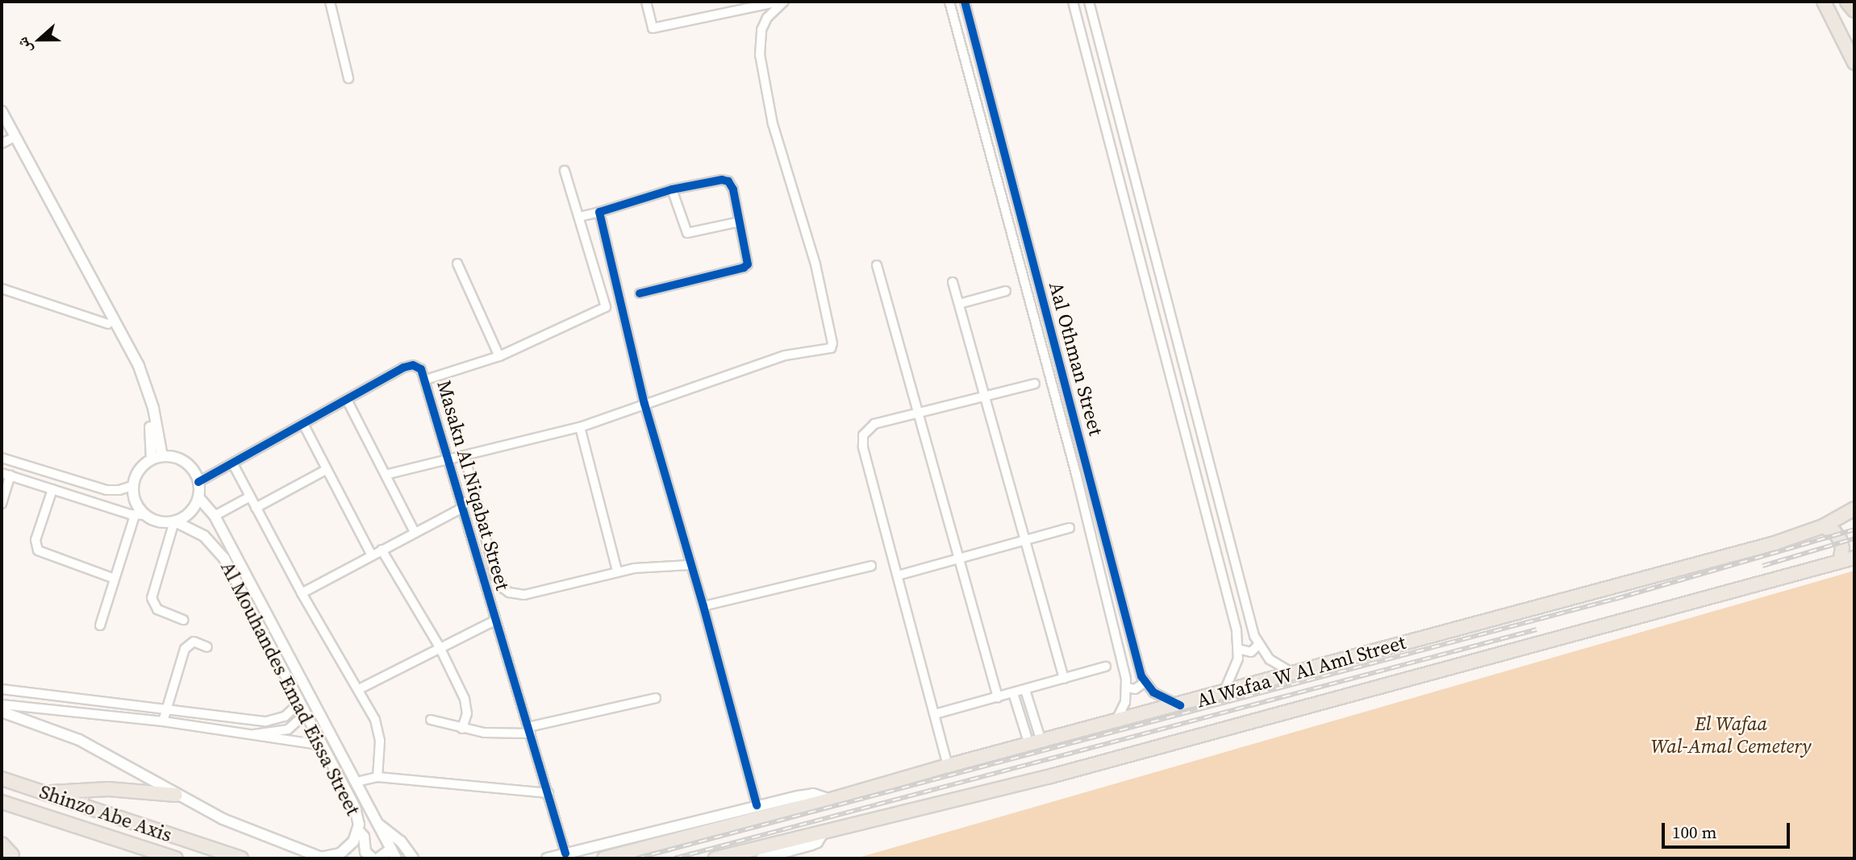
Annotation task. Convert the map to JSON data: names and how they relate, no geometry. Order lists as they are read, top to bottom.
{
  "streets": {
    "main road": ["Al Wafaa W Al Aml Street", "Shinzo Abe Axis"],
    "street": ["Aal Othman Street", "Masakn Al Niqabat Street", "Al Mouhandes Emad Eissa Street"]
  },
  "crossings": [
    ["Masakn Al Niqabat Street", "Al Wafaa W Al Aml Street"],
    ["Masakn Al Niqabat Street", "Al Mouhandes Emad Eissa Street"]
  ],
  "parks": ["El Wafaa Wal-Amal Cemetery"],
  "scale_bar": "100 m",
  "north": "left"
}
